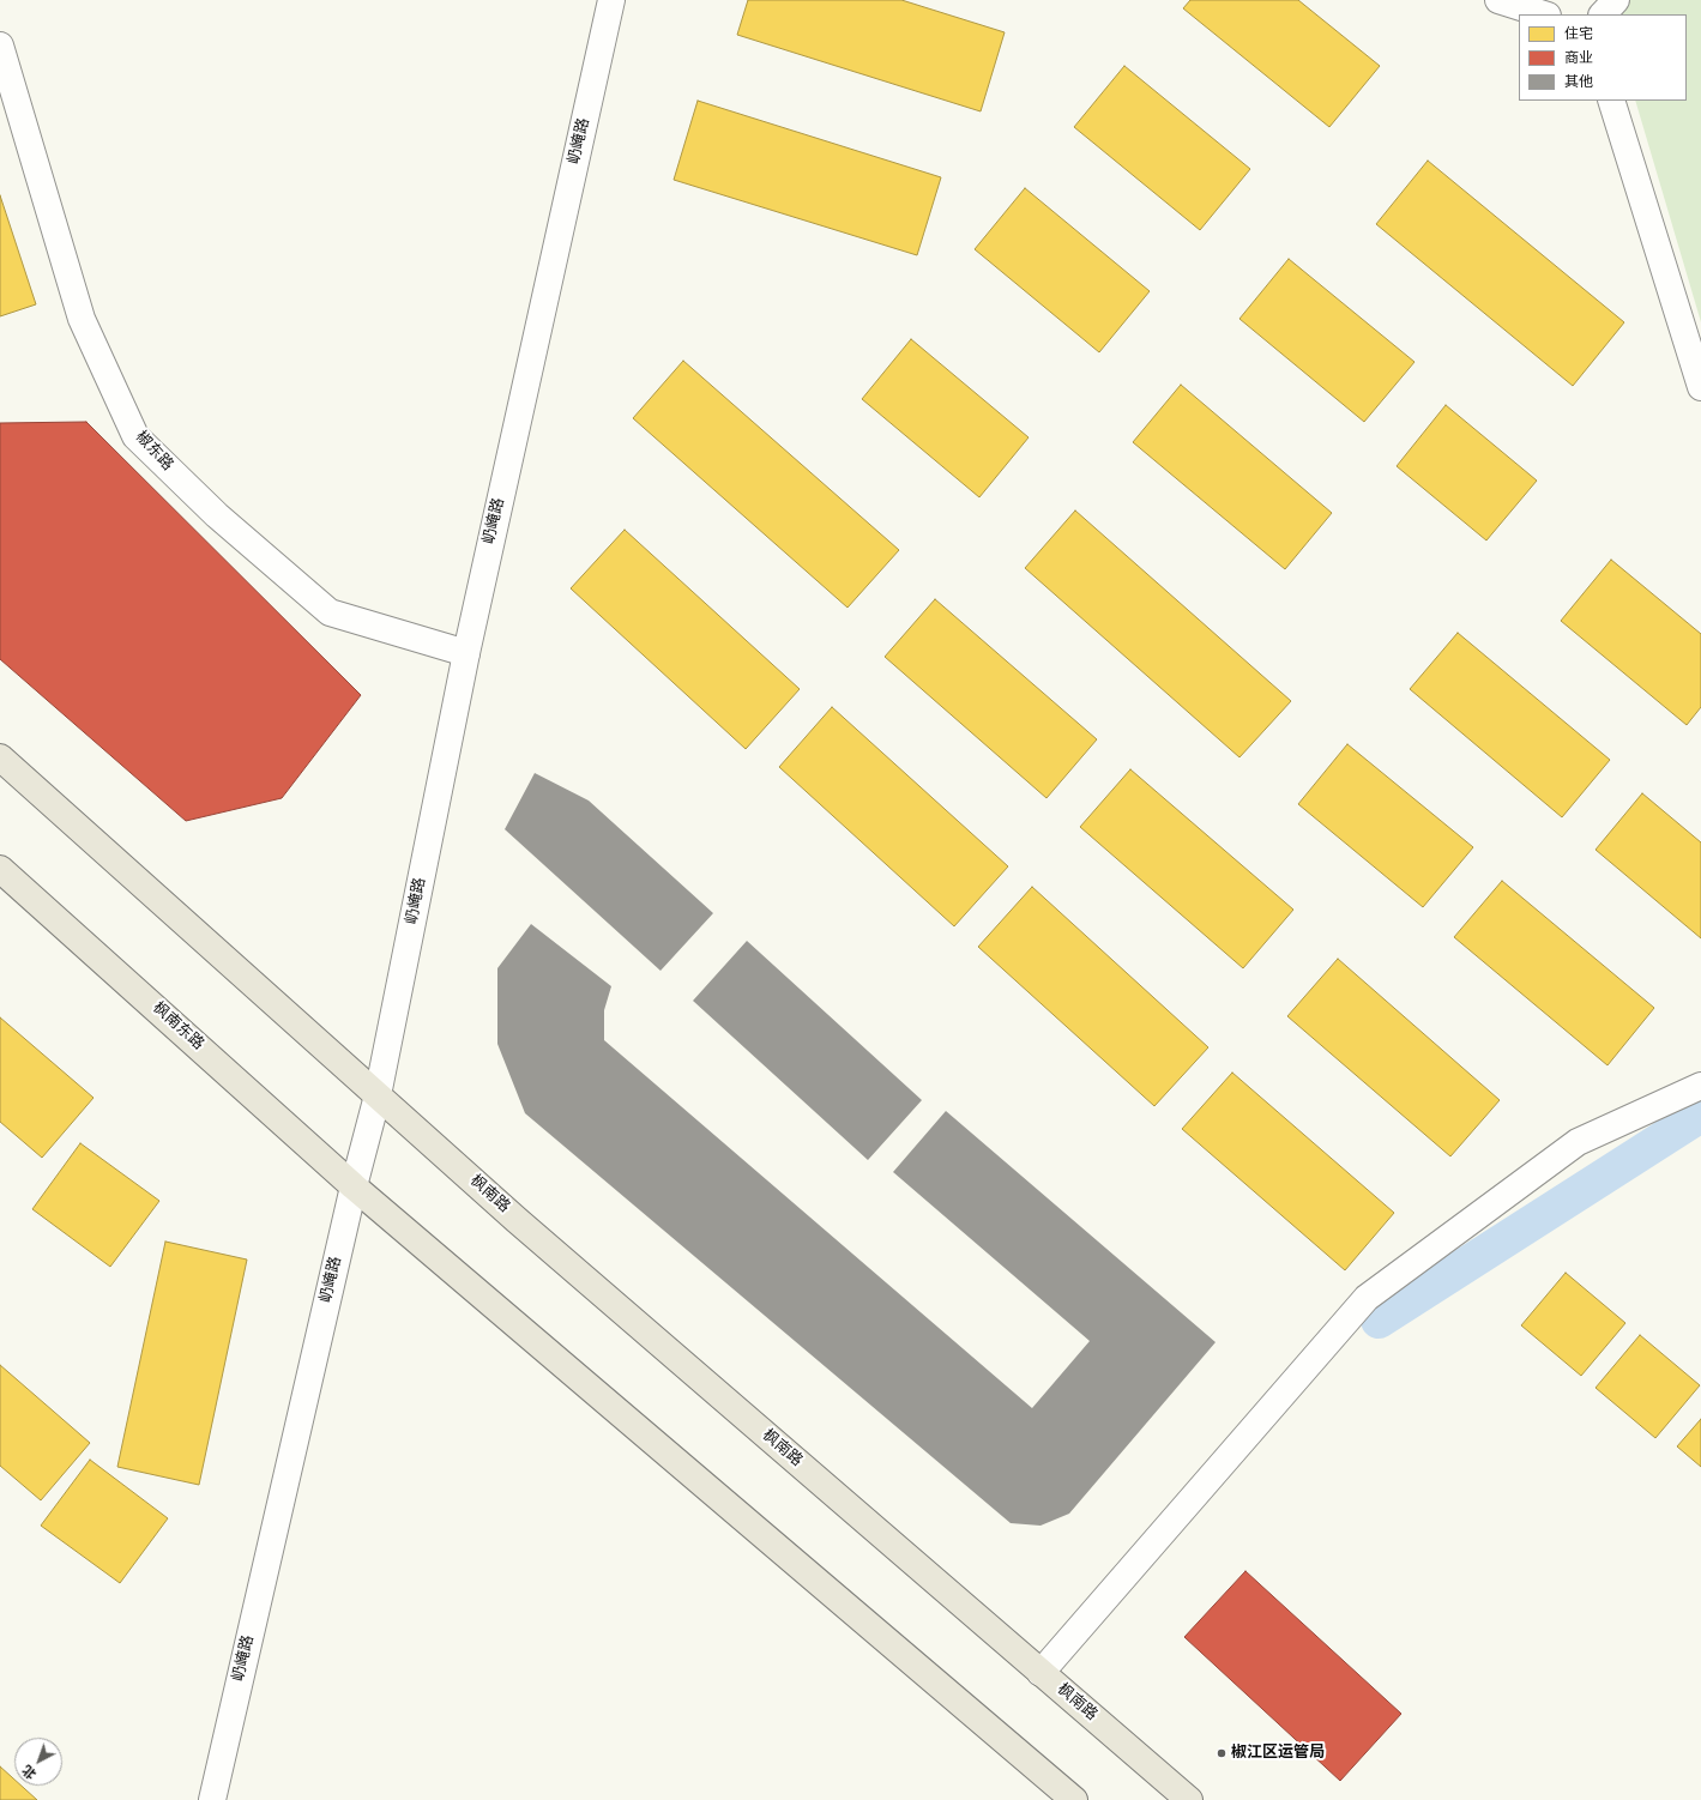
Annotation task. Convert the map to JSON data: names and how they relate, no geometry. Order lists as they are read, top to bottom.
{
  "streets": {
    "main road": ["枫南东路", "枫南路"],
    "street": ["屷崦路", "椒东路"]
  },
  "crossings": [
    ["屷崦路", "椒东路"],
    ["屷崦路", "枫南东路"],
    ["屷崦路", "枫南路"]
  ],
  "places": ["椒江区运管局"],
  "legend": ["住宅", "商业", "其他"],
  "north": "bottom left"
}
